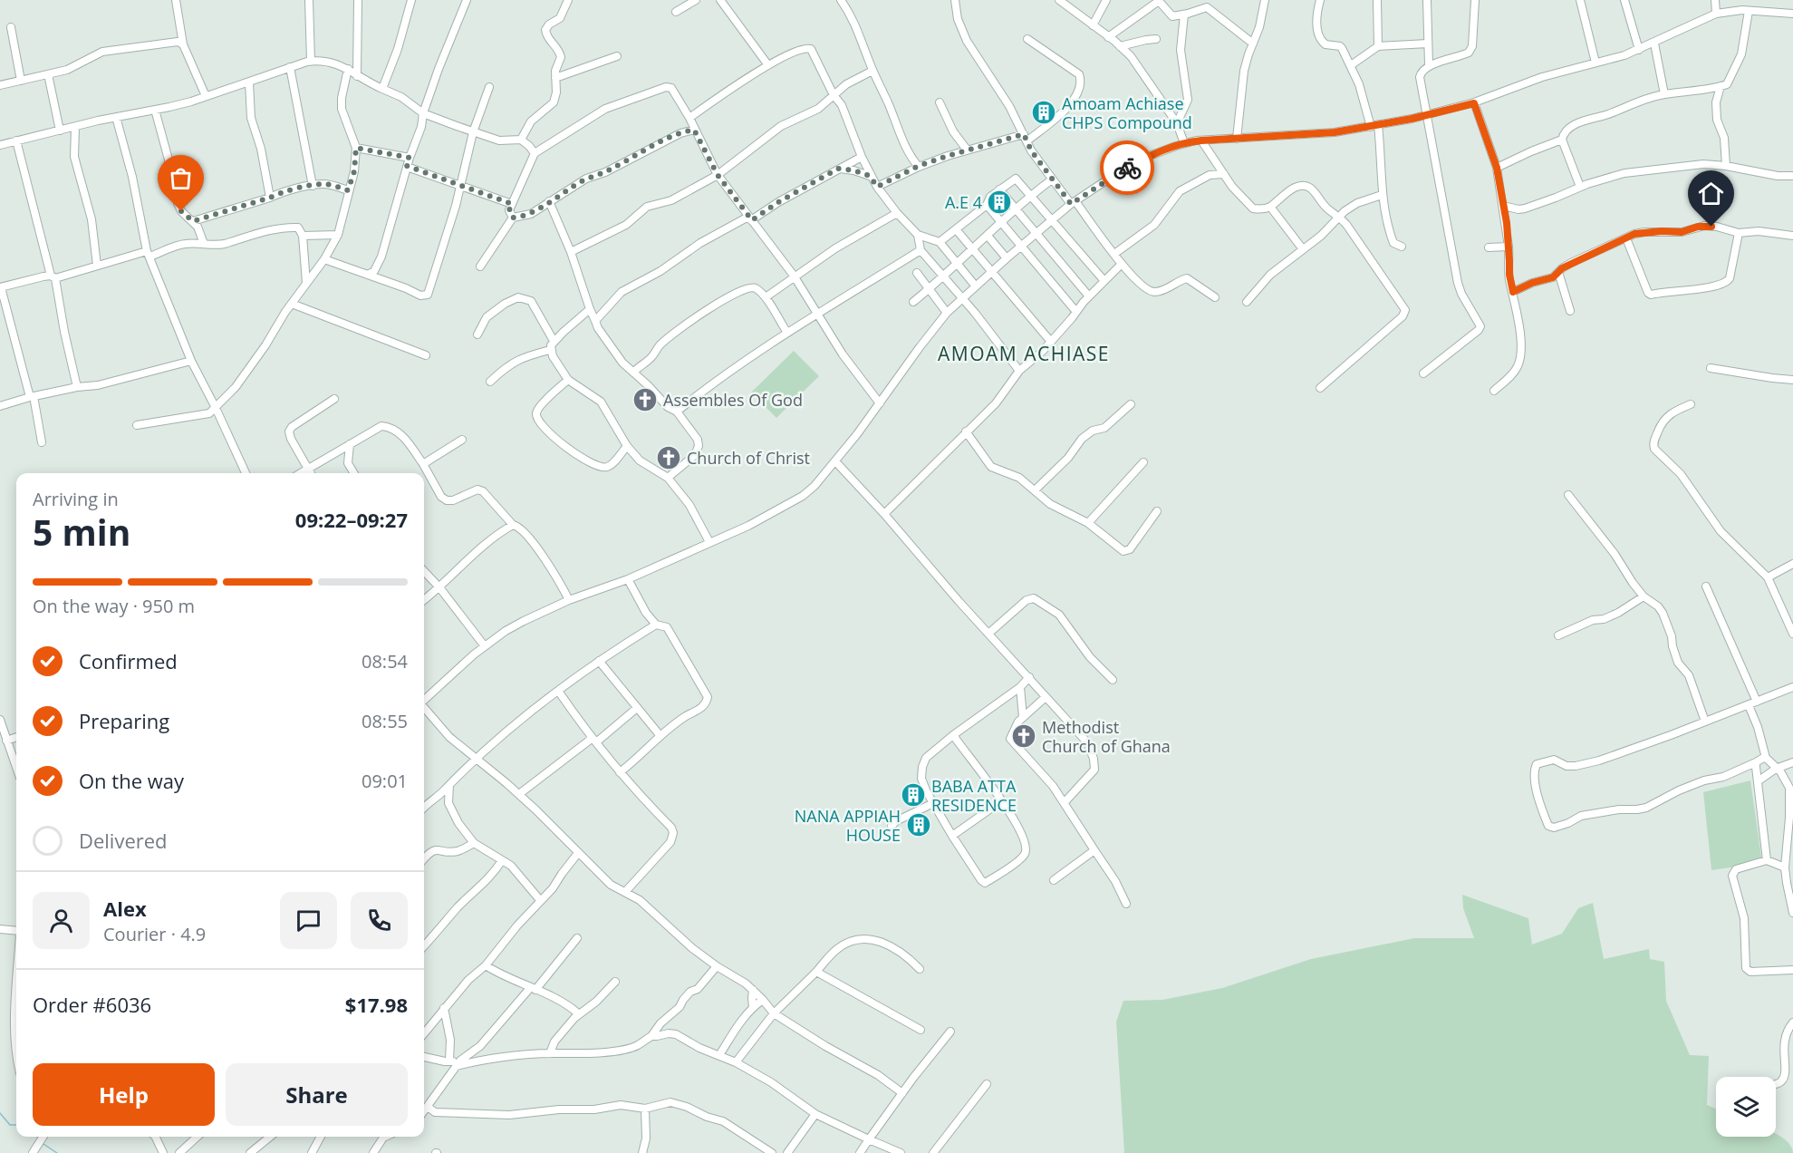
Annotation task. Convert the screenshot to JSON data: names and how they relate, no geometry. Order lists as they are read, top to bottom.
{
  "districts": ["AMOAM ACHIASE"],
  "places": {
    "building": [
      "Amoam Achiase CHPS Compound",
      "A.E 4",
      "BABA ATTA RESIDENCE",
      "NANA APPIAH HOUSE"
    ],
    "church": ["Assembles Of God", "Church of Christ", "Methodist Church of Ghana"]
  },
  "page": {
    "heading": ["5 min", "Arriving in", "09:22–09:27"],
    "panel": [
      "Alex",
      "Courier · 4.9",
      "Order #6036",
      "$17.98"
    ],
    "bar": "On the way · 950 m",
    "list": [
      ["Confirmed", "08:54"],
      ["Preparing", "08:55"],
      ["On the way", "09:01"],
      "Delivered"
    ],
    "buttons": ["Help", "Share"]
  }
}
